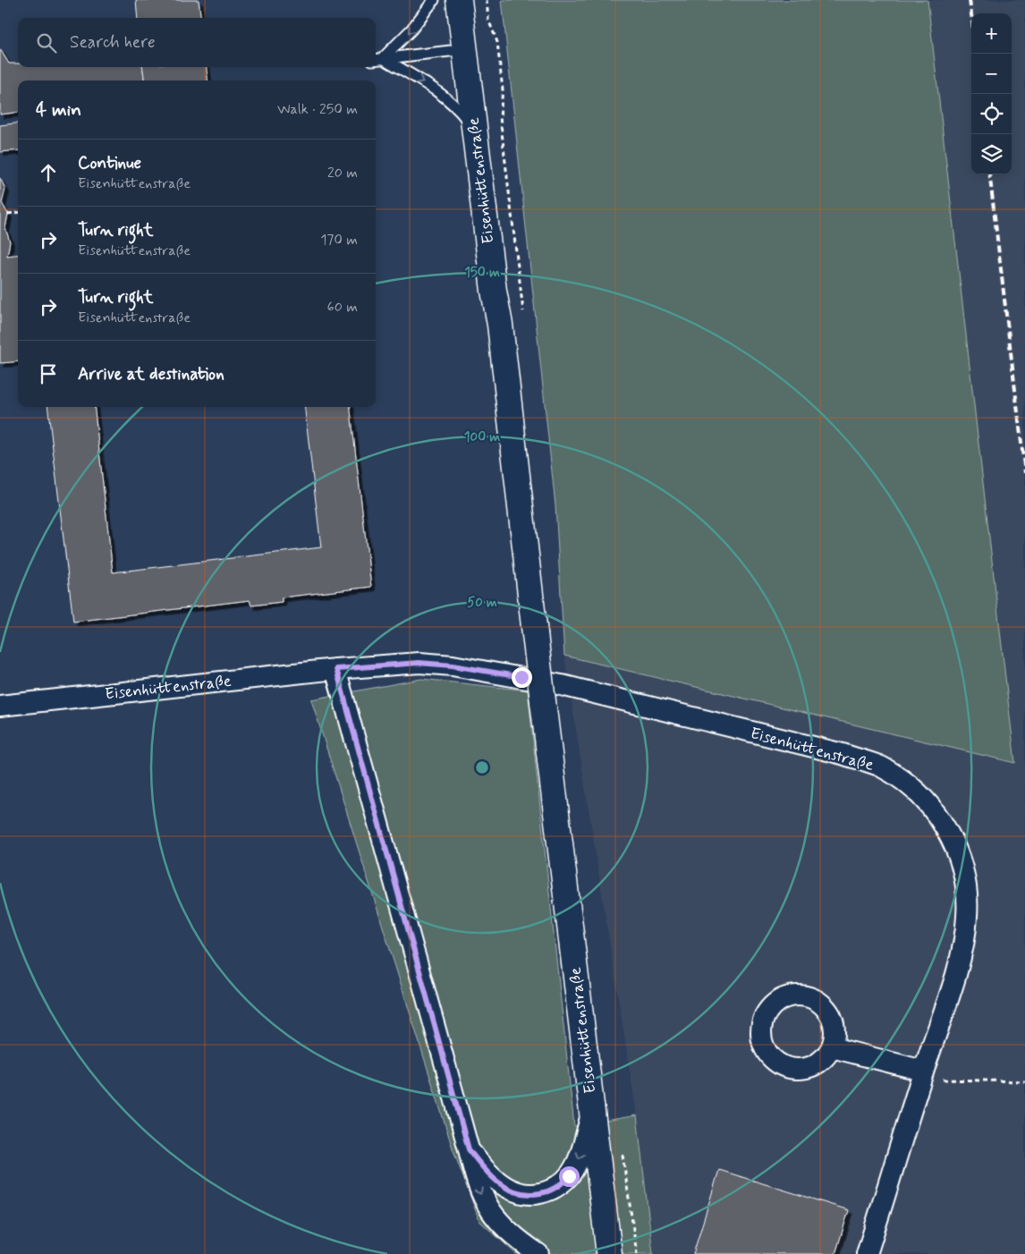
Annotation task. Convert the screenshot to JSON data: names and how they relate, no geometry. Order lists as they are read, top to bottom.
{
  "streets": {
    "street": ["Eisenhüttenstraße"]
  },
  "page": {
    "map_buttons": ["+", "−"],
    "search": "Search here",
    "heading": ["4 min", "Walk · 250 m"],
    "list": [
      ["Continue", "Eisenhüttenstraße", "20 m"],
      ["Turn right", "Eisenhüttenstraße", "170 m"],
      ["Turn right", "Eisenhüttenstraße", "60 m"],
      "Arrive at destination"
    ]
  },
  "rings": ["150 m", "100 m", "50 m"]
}
